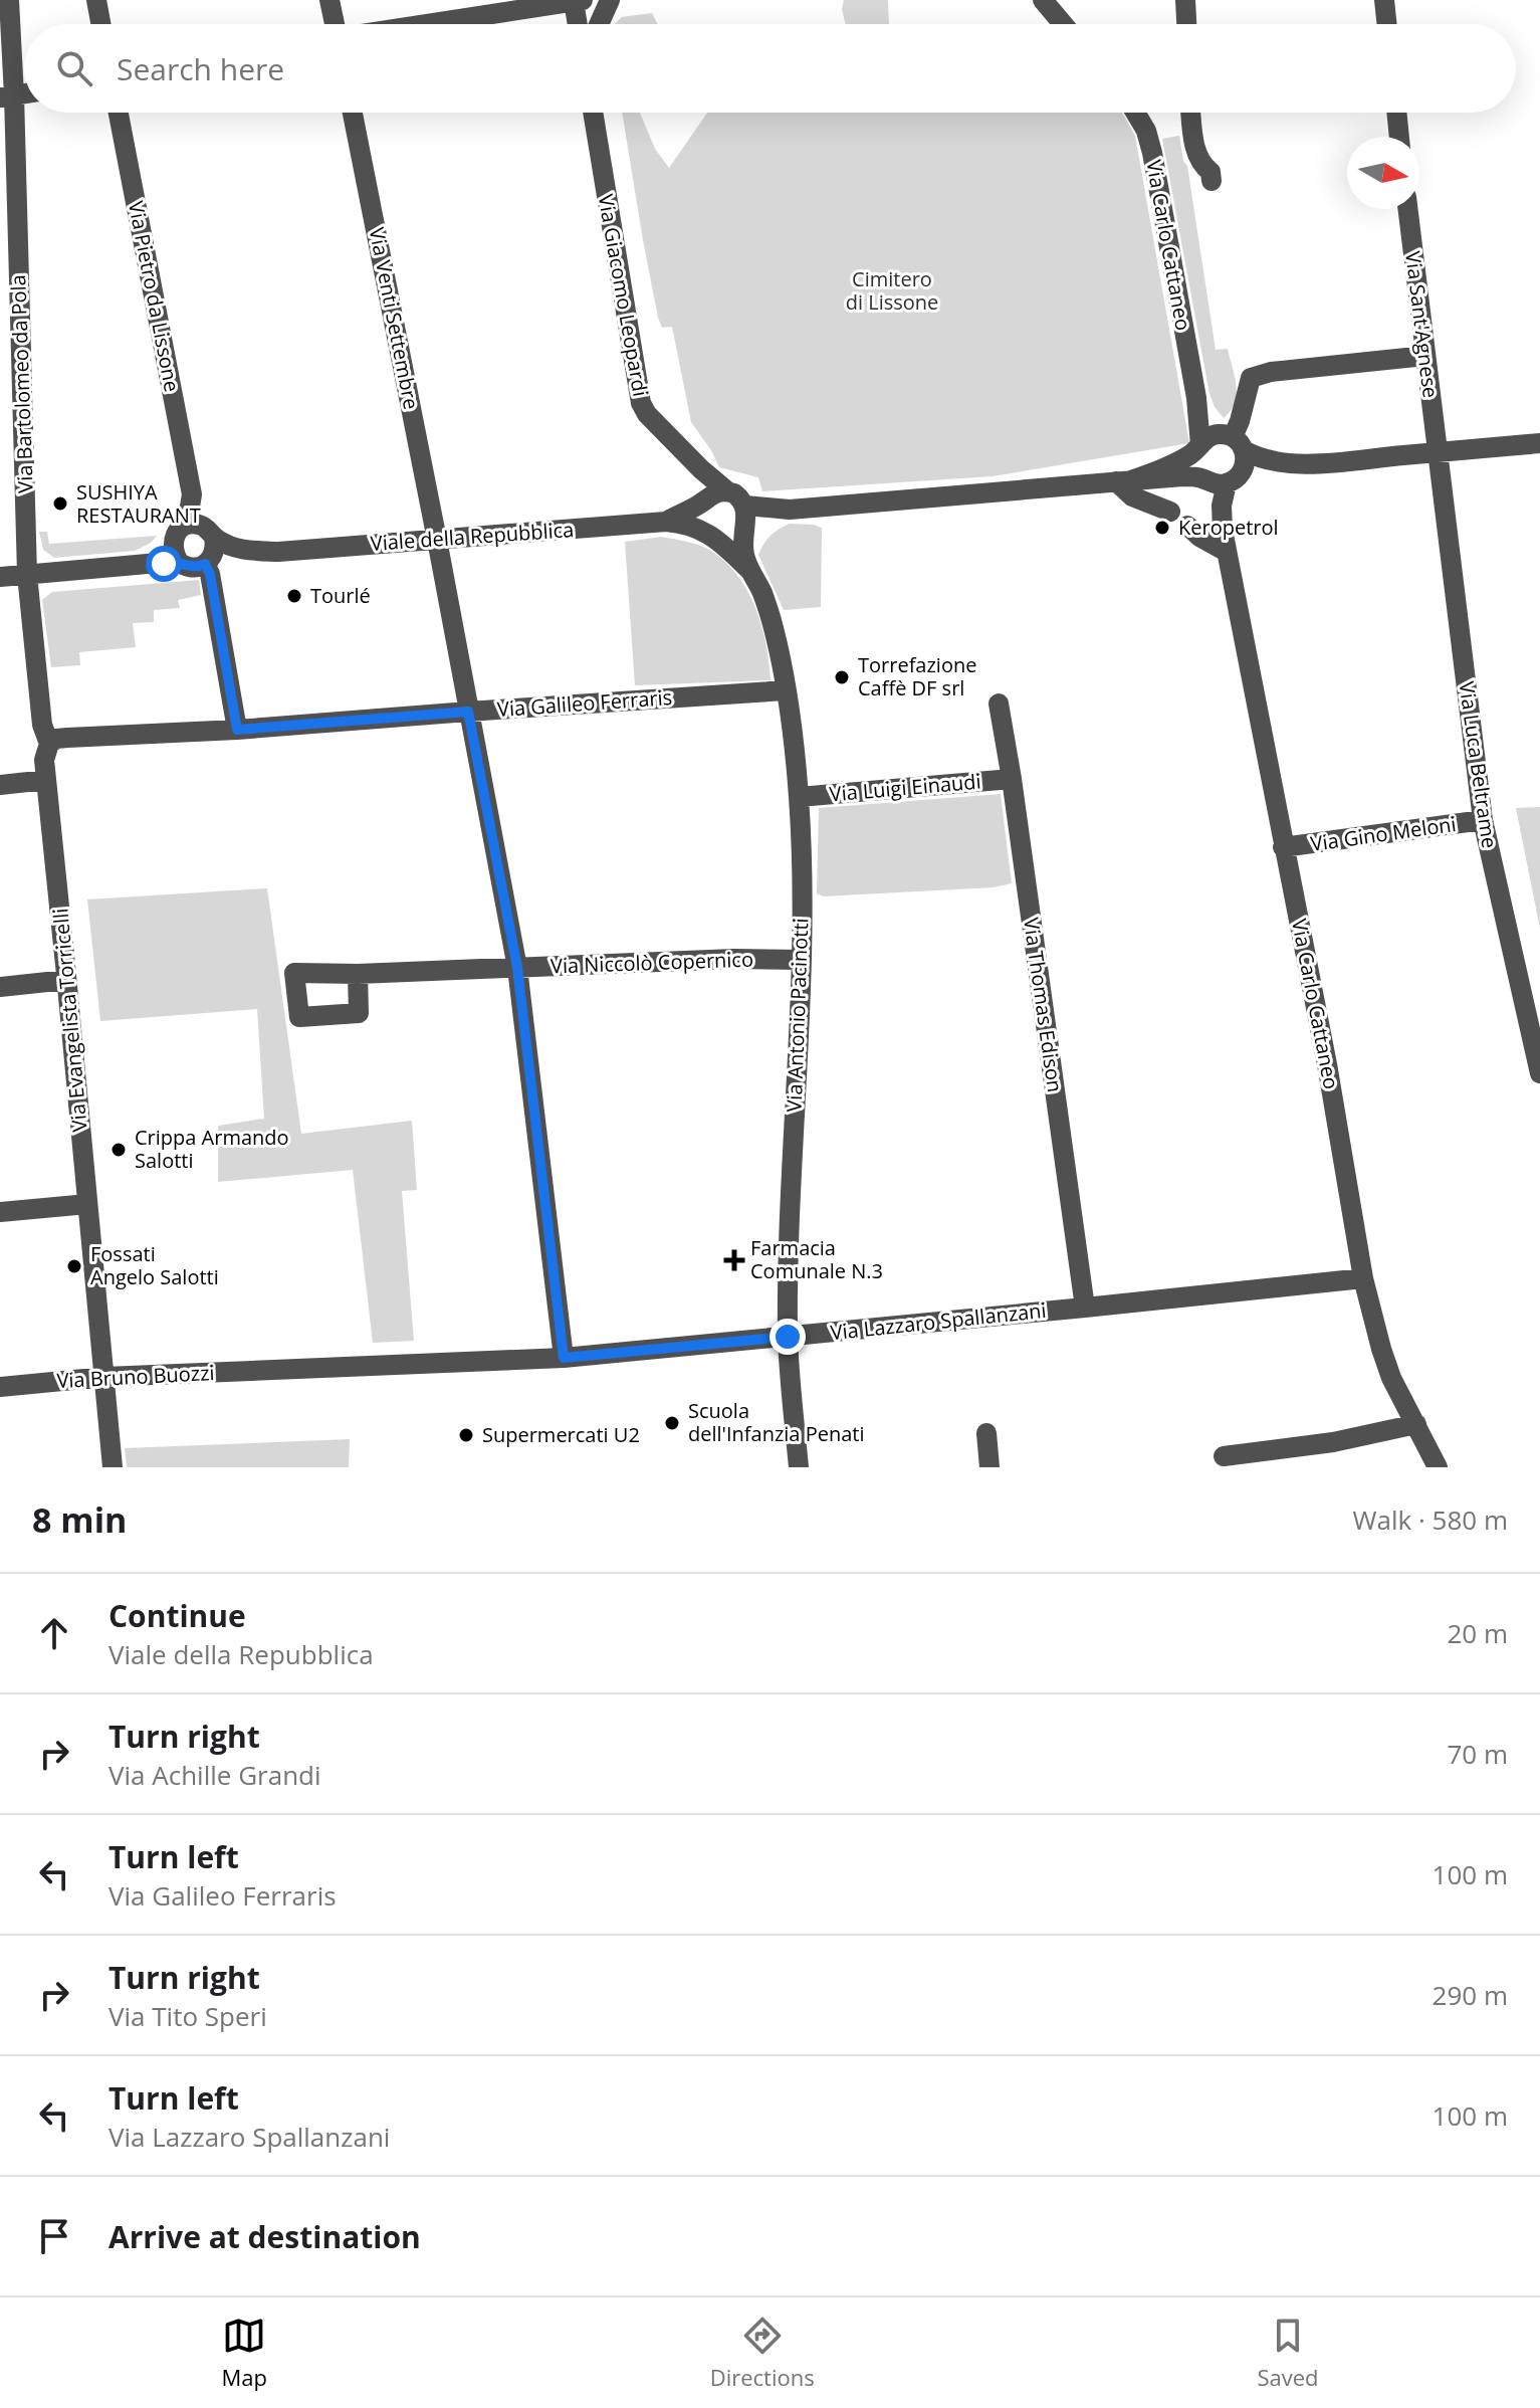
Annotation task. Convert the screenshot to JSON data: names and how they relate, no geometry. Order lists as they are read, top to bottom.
{
  "streets": {
    "street": [
      "Via Carlo Cattaneo",
      "Via Giacomo Leopardi",
      "Via Pietro da Lissone",
      "Via Venti Settembre",
      "Via Sant'Agnese",
      "Via Bartolomeo da Pola",
      "Viale della Repubblica",
      "Via Galileo Ferraris",
      "Via Luca Beltrame",
      "Via Luigi Einaudi",
      "Via Gino Meloni",
      "Via Niccolò Copernico",
      "Via Thomas Edison",
      "Via Antonio Pacinotti",
      "Via Evangelista Torricelli",
      "Via Lazzaro Spallanzani",
      "Via Bruno Buozzi"
    ]
  },
  "crossings": [
    ["Via Carlo Cattaneo", "Via Gino Meloni"],
    ["Via Carlo Cattaneo", "Via Lazzaro Spallanzani"],
    ["Via Giacomo Leopardi", "Viale della Repubblica"],
    ["Via Giacomo Leopardi", "Via Antonio Pacinotti"],
    ["Via Pietro da Lissone", "Viale della Repubblica"],
    ["Via Venti Settembre", "Viale della Repubblica"],
    ["Via Venti Settembre", "Via Galileo Ferraris"],
    ["Via Venti Settembre", "Via Niccolò Copernico"],
    ["Via Venti Settembre", "Via Lazzaro Spallanzani"],
    ["Via Sant'Agnese", "Via Luca Beltrame"],
    ["Via Bartolomeo da Pola", "Via Evangelista Torricelli"],
    ["Viale della Repubblica", "Via Antonio Pacinotti"],
    ["Via Galileo Ferraris", "Via Antonio Pacinotti"],
    ["Via Galileo Ferraris", "Via Evangelista Torricelli"],
    ["Via Luca Beltrame", "Via Gino Meloni"],
    ["Via Luigi Einaudi", "Via Thomas Edison"],
    ["Via Luigi Einaudi", "Via Antonio Pacinotti"],
    ["Via Niccolò Copernico", "Via Antonio Pacinotti"],
    ["Via Thomas Edison", "Via Lazzaro Spallanzani"],
    ["Via Antonio Pacinotti", "Via Lazzaro Spallanzani"],
    ["Via Evangelista Torricelli", "Via Bruno Buozzi"],
    ["Via Lazzaro Spallanzani", "Via Bruno Buozzi"]
  ],
  "parks": ["Cimitero di Lissone"],
  "places": {
    "other": [
      "SUSHIYA RESTAURANT",
      "Keropetrol",
      "Tourlé",
      "Torrefazione Caffè DF srl",
      "Crippa Armando Salotti",
      "Fossati Angelo Salotti",
      "Scuola dell'Infanzia Penati",
      "Supermercati U2"
    ],
    "health": ["Farmacia Comunale N.3"]
  },
  "north": "right",
  "page": {
    "search": "Search here",
    "heading": ["8 min", "Walk · 580 m"],
    "list": [
      ["Continue", "Viale della Repubblica", "20 m"],
      ["Turn right", "Via Achille Grandi", "70 m"],
      ["Turn left", "Via Galileo Ferraris", "100 m"],
      ["Turn right", "Via Tito Speri", "290 m"],
      ["Turn left", "Via Lazzaro Spallanzani", "100 m"],
      "Arrive at destination"
    ],
    "nav": ["Map", "Directions", "Saved"]
  }
}
